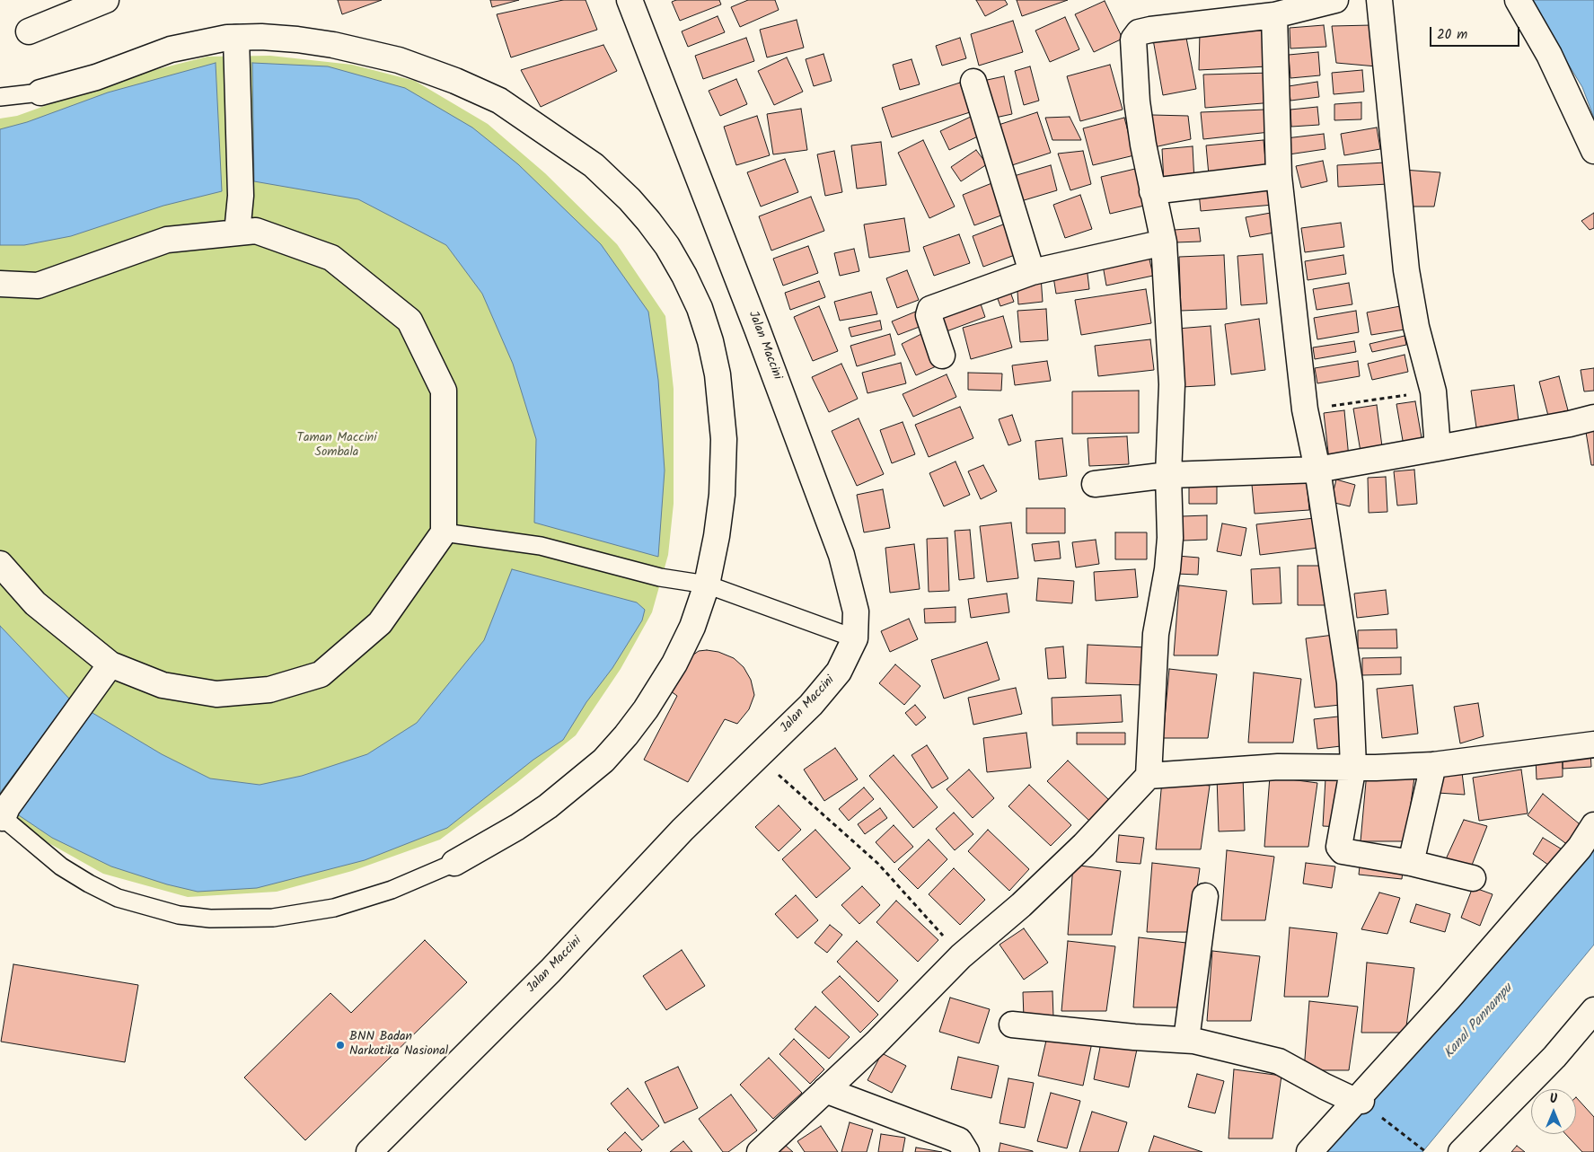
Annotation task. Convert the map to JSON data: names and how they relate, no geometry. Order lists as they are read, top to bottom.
{
  "streets": {
    "street": ["Jalan Maccini"]
  },
  "water": ["Kanal Pannampu"],
  "parks": ["Taman Maccini Sombala"],
  "places": ["BNN Badan Narkotika Nasional"],
  "scale_bar": "20 m",
  "north": "top"
}
